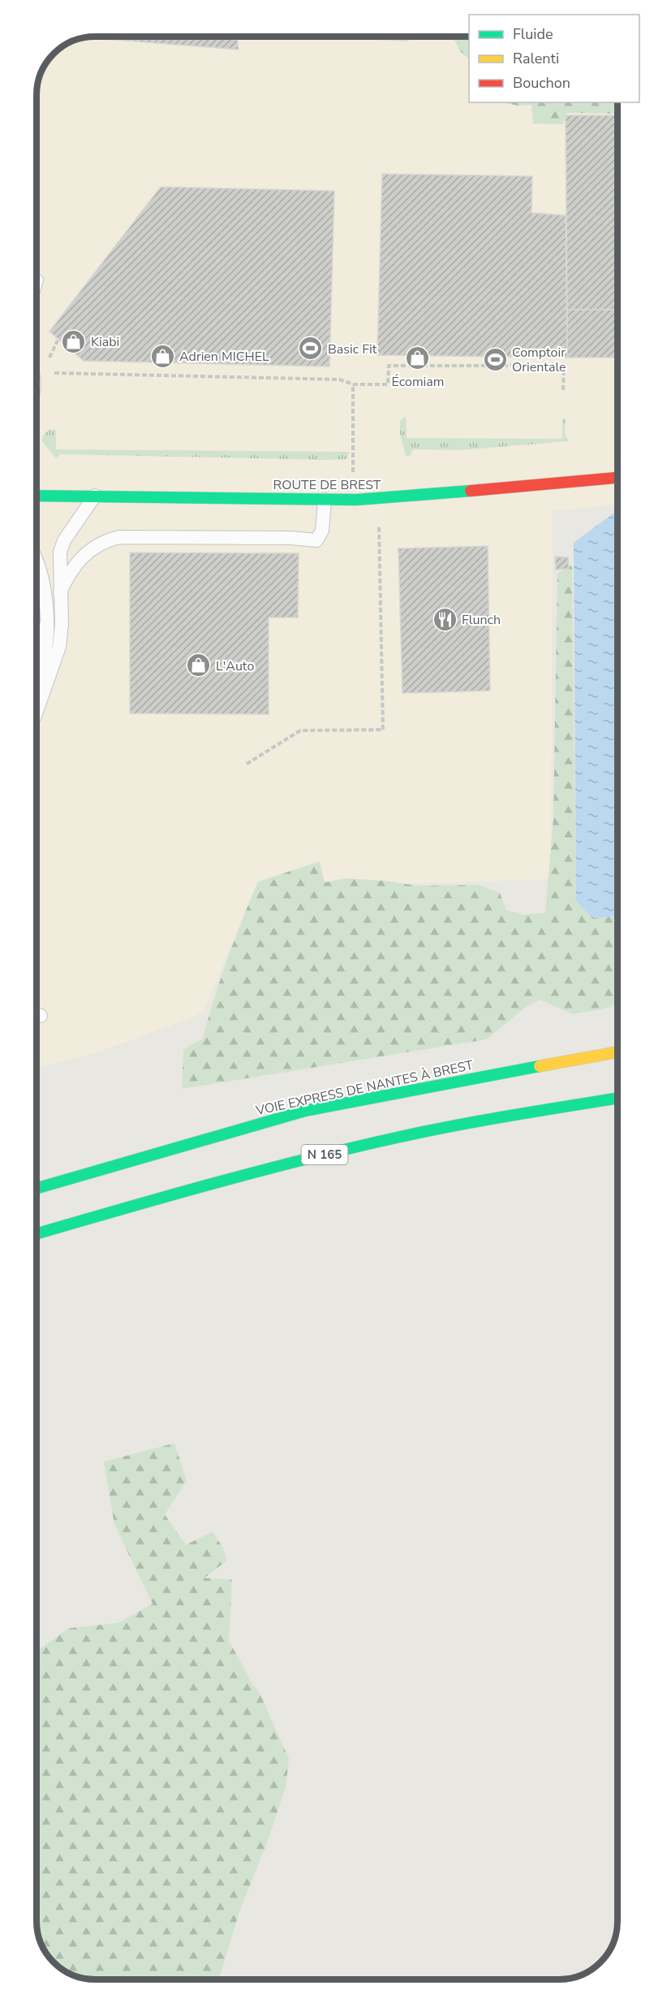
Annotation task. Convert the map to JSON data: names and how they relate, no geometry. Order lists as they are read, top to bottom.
{
  "streets": {
    "main road": ["ROUTE DE BREST", "VOIE EXPRESS DE NANTES À BREST", "N 165"]
  },
  "places": {
    "shop": [
      "Kiabi",
      "Adrien MICHEL",
      "Écomiam",
      "L'Auto"
    ],
    "sports": ["Basic Fit", "Comptoir Orientale"],
    "restaurant": ["Flunch"]
  },
  "legend": ["Fluide", "Ralenti", "Bouchon"]
}
